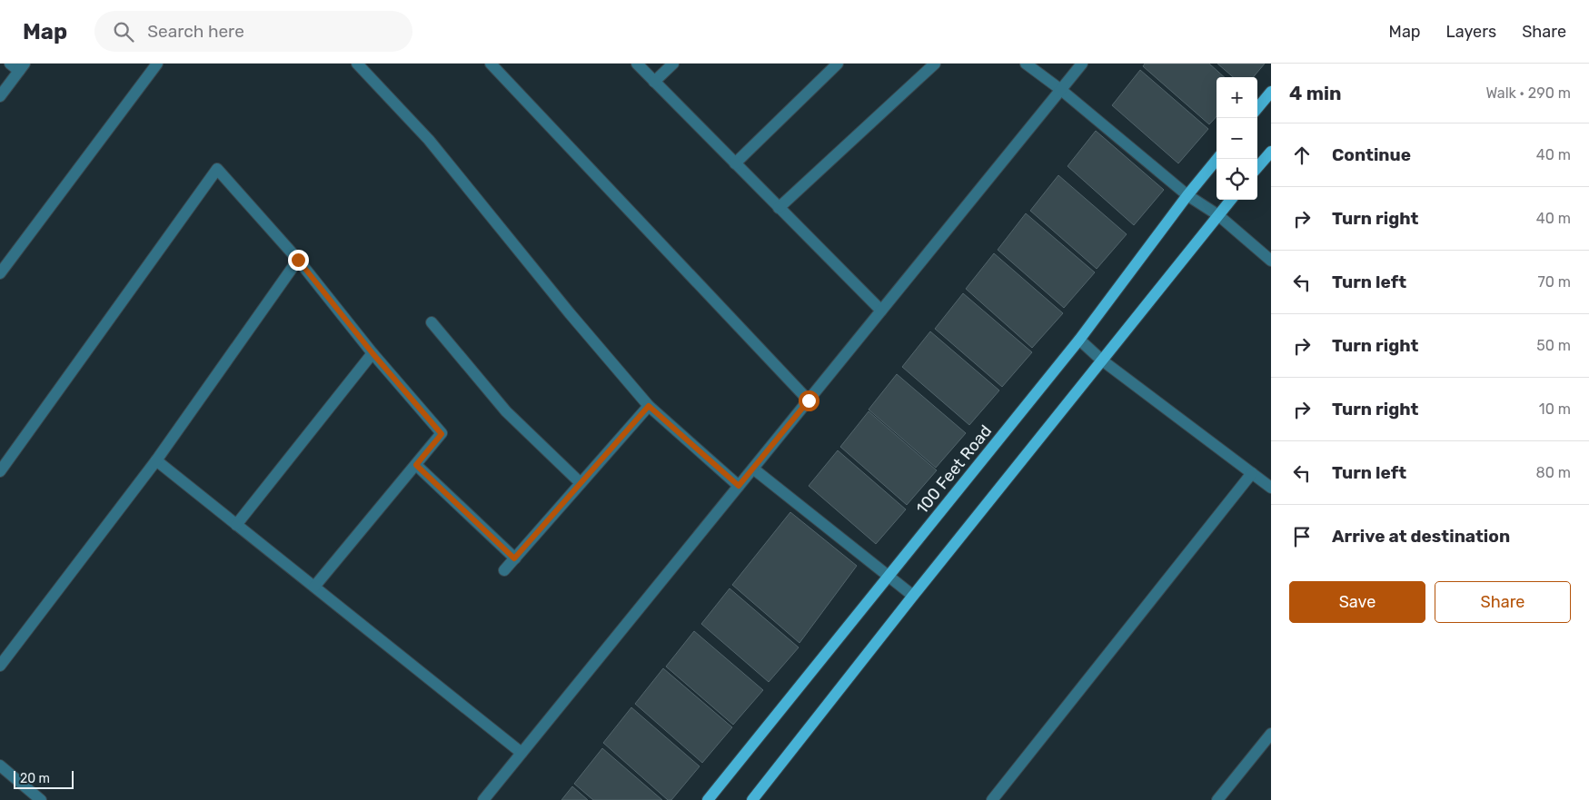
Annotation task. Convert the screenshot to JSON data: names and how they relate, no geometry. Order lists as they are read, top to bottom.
{
  "streets": {
    "main road": ["100 Feet Road"]
  },
  "scale_bar": "20 m",
  "page": {
    "header": "Map",
    "search": "Search here",
    "nav": ["Map", "Layers", "Share"],
    "heading": ["4 min", "Walk · 290 m"],
    "map_buttons": ["+", "−"],
    "list": [
      ["Continue", "40 m"],
      ["Turn right", "40 m"],
      ["Turn left", "70 m"],
      ["Turn right", "50 m"],
      ["Turn right", "10 m"],
      ["Turn left", "80 m"],
      "Arrive at destination"
    ],
    "buttons": ["Save", "Share"],
    "scale": "20 m"
  }
}
